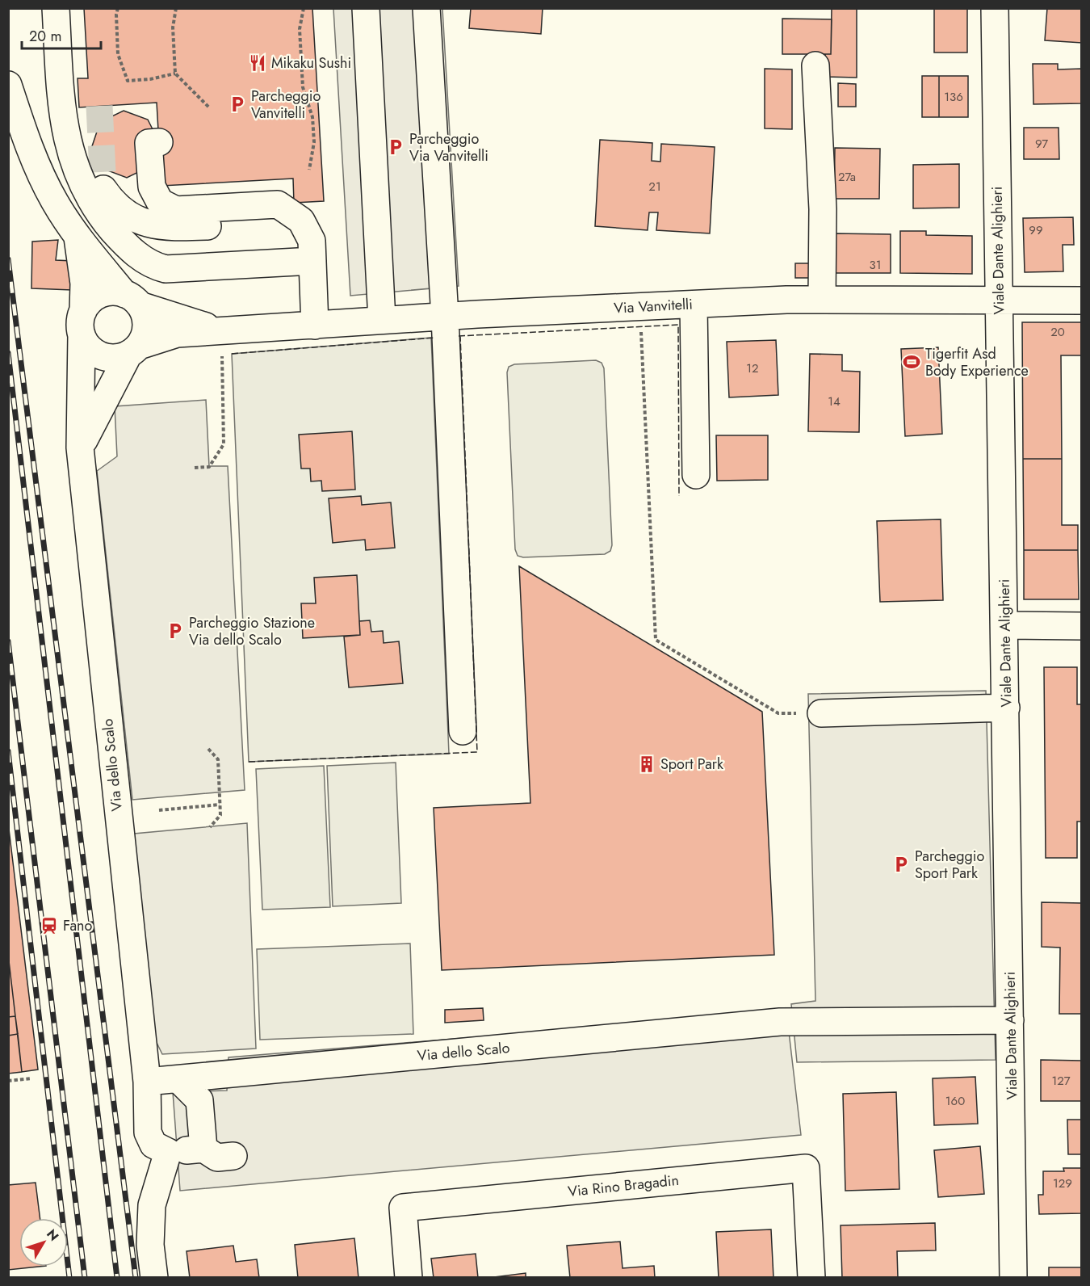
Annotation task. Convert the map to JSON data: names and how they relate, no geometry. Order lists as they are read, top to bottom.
{
  "streets": {
    "street": [
      "Viale Dante Alighieri",
      "Via Vanvitelli",
      "Via dello Scalo",
      "Via Rino Bragadin"
    ]
  },
  "crossings": [
    ["Viale Dante Alighieri", "Via Vanvitelli"],
    ["Viale Dante Alighieri", "Via dello Scalo"],
    ["Via Vanvitelli", "Via dello Scalo"]
  ],
  "places": {
    "restaurant": ["Mikaku Sushi"],
    "parking": [
      "Parcheggio Vanvitelli",
      "Parcheggio Via Vanvitelli",
      "Parcheggio Stazione Via dello Scalo",
      "Parcheggio Sport Park"
    ],
    "sports": ["Tigerfit Asd Body Experience"],
    "building": ["Sport Park"],
    "station": ["Fano"]
  },
  "house_numbers": [
    "136",
    "97",
    "27a",
    "21",
    "99",
    "31",
    "20",
    "12",
    "14",
    "127",
    "160",
    "129"
  ],
  "scale_bar": "20 m",
  "north": "top right"
}
